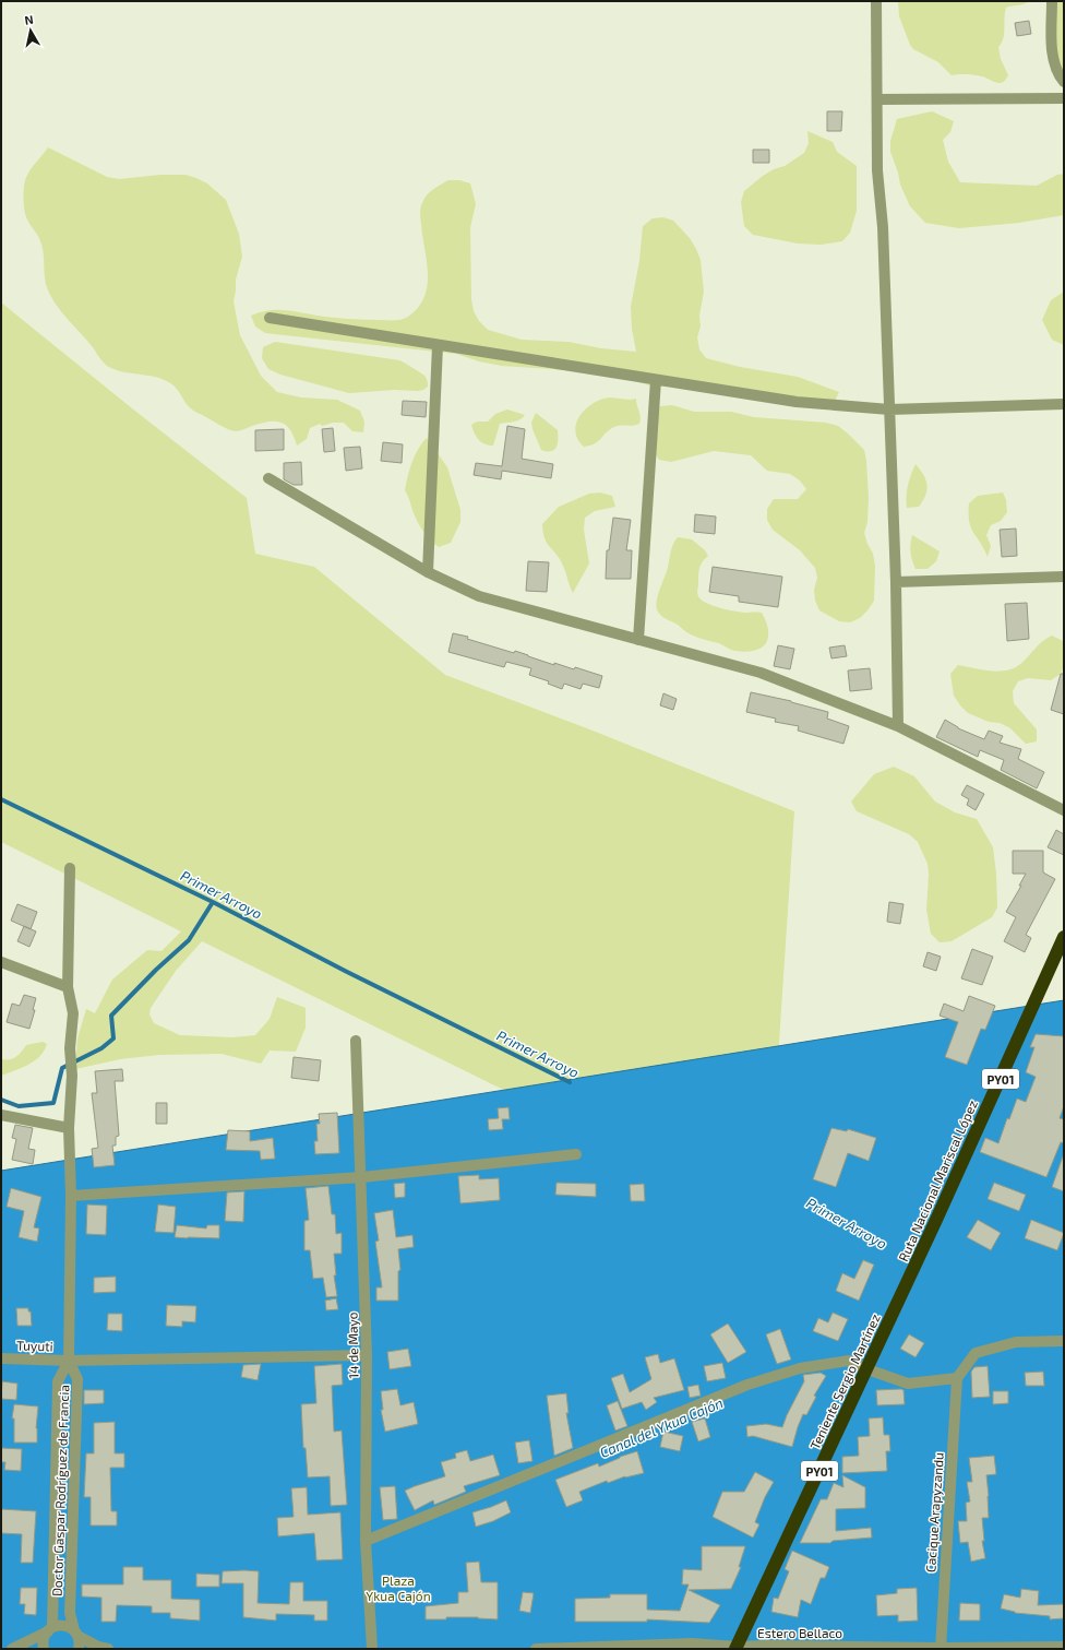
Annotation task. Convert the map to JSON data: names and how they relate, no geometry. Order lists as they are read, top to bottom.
{
  "streets": {
    "highway": ["PY01", "Ruta Nacional Mariscal López", "Teniente Sergio Martínez"],
    "street": [
      "Tuyuti",
      "14 de Mayo",
      "Doctor Gaspar Rodríguez de Francia",
      "Cacique Arapyzandu",
      "Estero Bellaco"
    ]
  },
  "crossings": [
    ["Ruta Nacional Mariscal López", "Teniente Sergio Martínez"],
    ["Tuyuti", "14 de Mayo"],
    ["Tuyuti", "Doctor Gaspar Rodríguez de Francia"],
    ["Teniente Sergio Martínez", "Estero Bellaco"],
    ["Cacique Arapyzandu", "Estero Bellaco"]
  ],
  "water": ["Primer Arroyo", "Canal del Ykua Cajón"],
  "parks": ["Plaza Ykua Cajón"],
  "north": "top"
}
